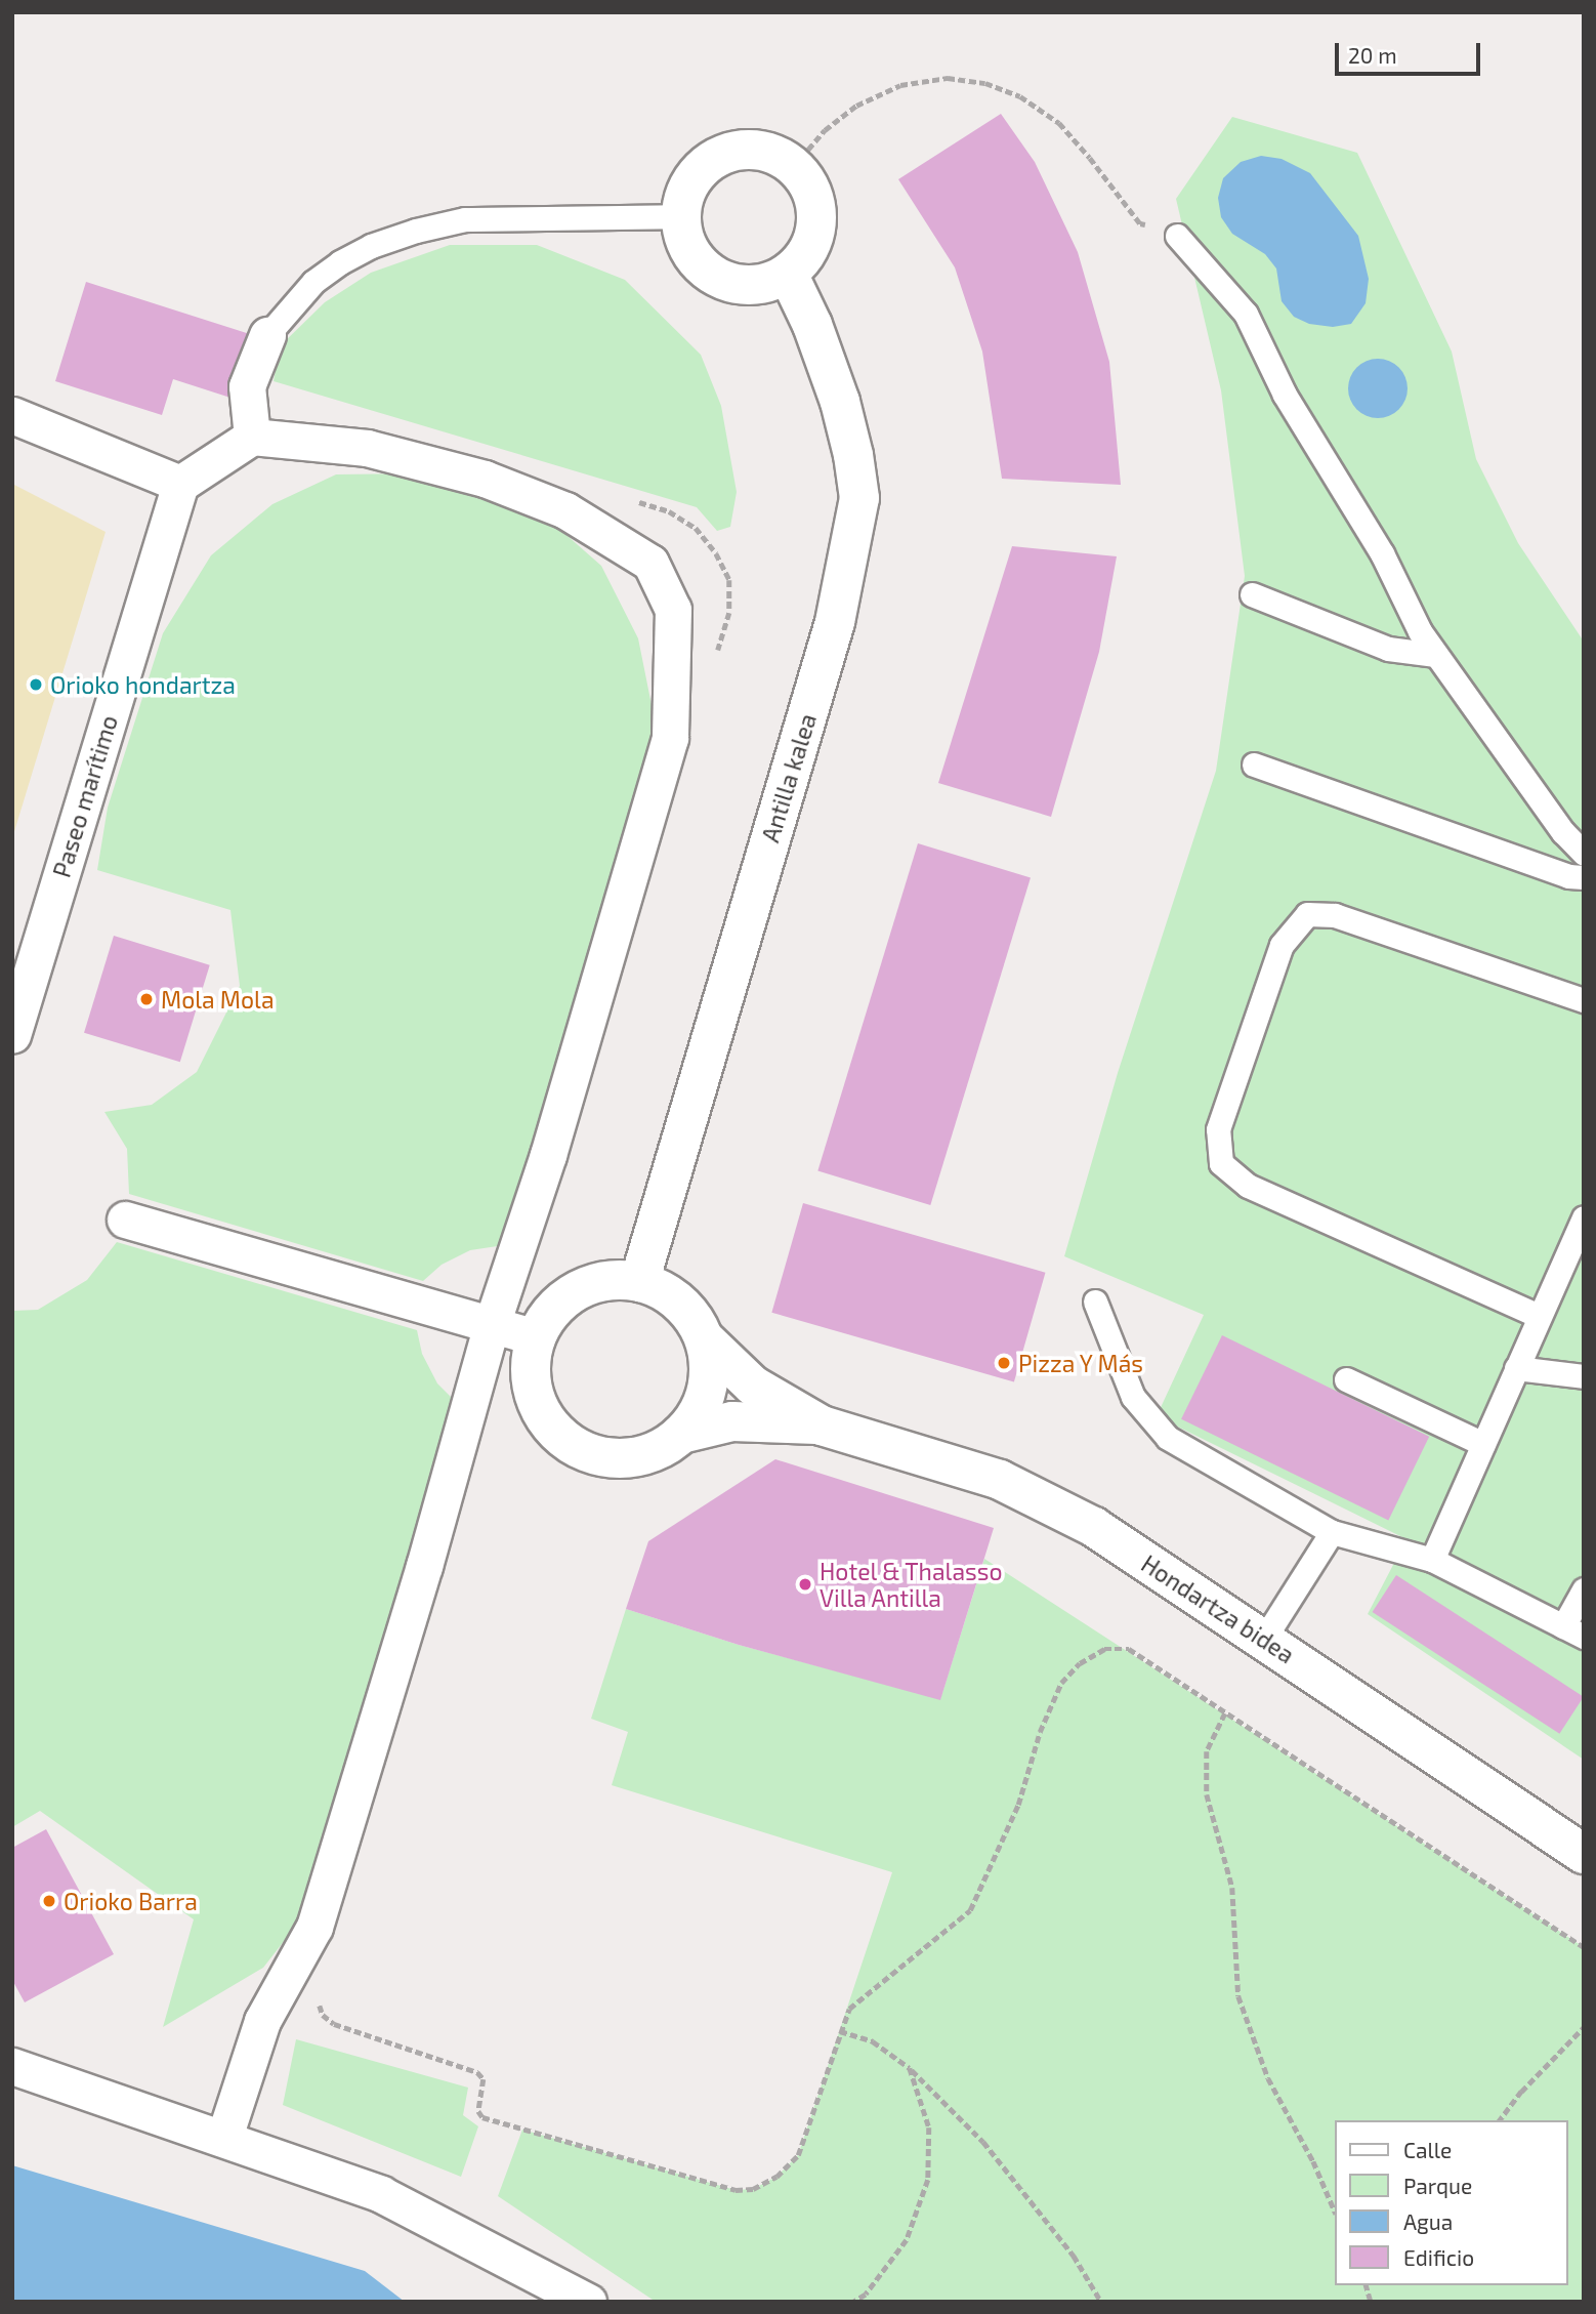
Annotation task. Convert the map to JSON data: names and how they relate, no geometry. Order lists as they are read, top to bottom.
{
  "streets": {
    "street": ["Antilla kalea", "Paseo marítimo", "Hondartza bidea"]
  },
  "places": [
    "Orioko hondartza",
    "Mola Mola",
    "Pizza Y Más",
    "Hotel & Thalasso Villa Antilla",
    "Orioko Barra"
  ],
  "legend": [
    "Calle",
    "Parque",
    "Agua",
    "Edificio"
  ],
  "scale_bar": "20 m"
}
